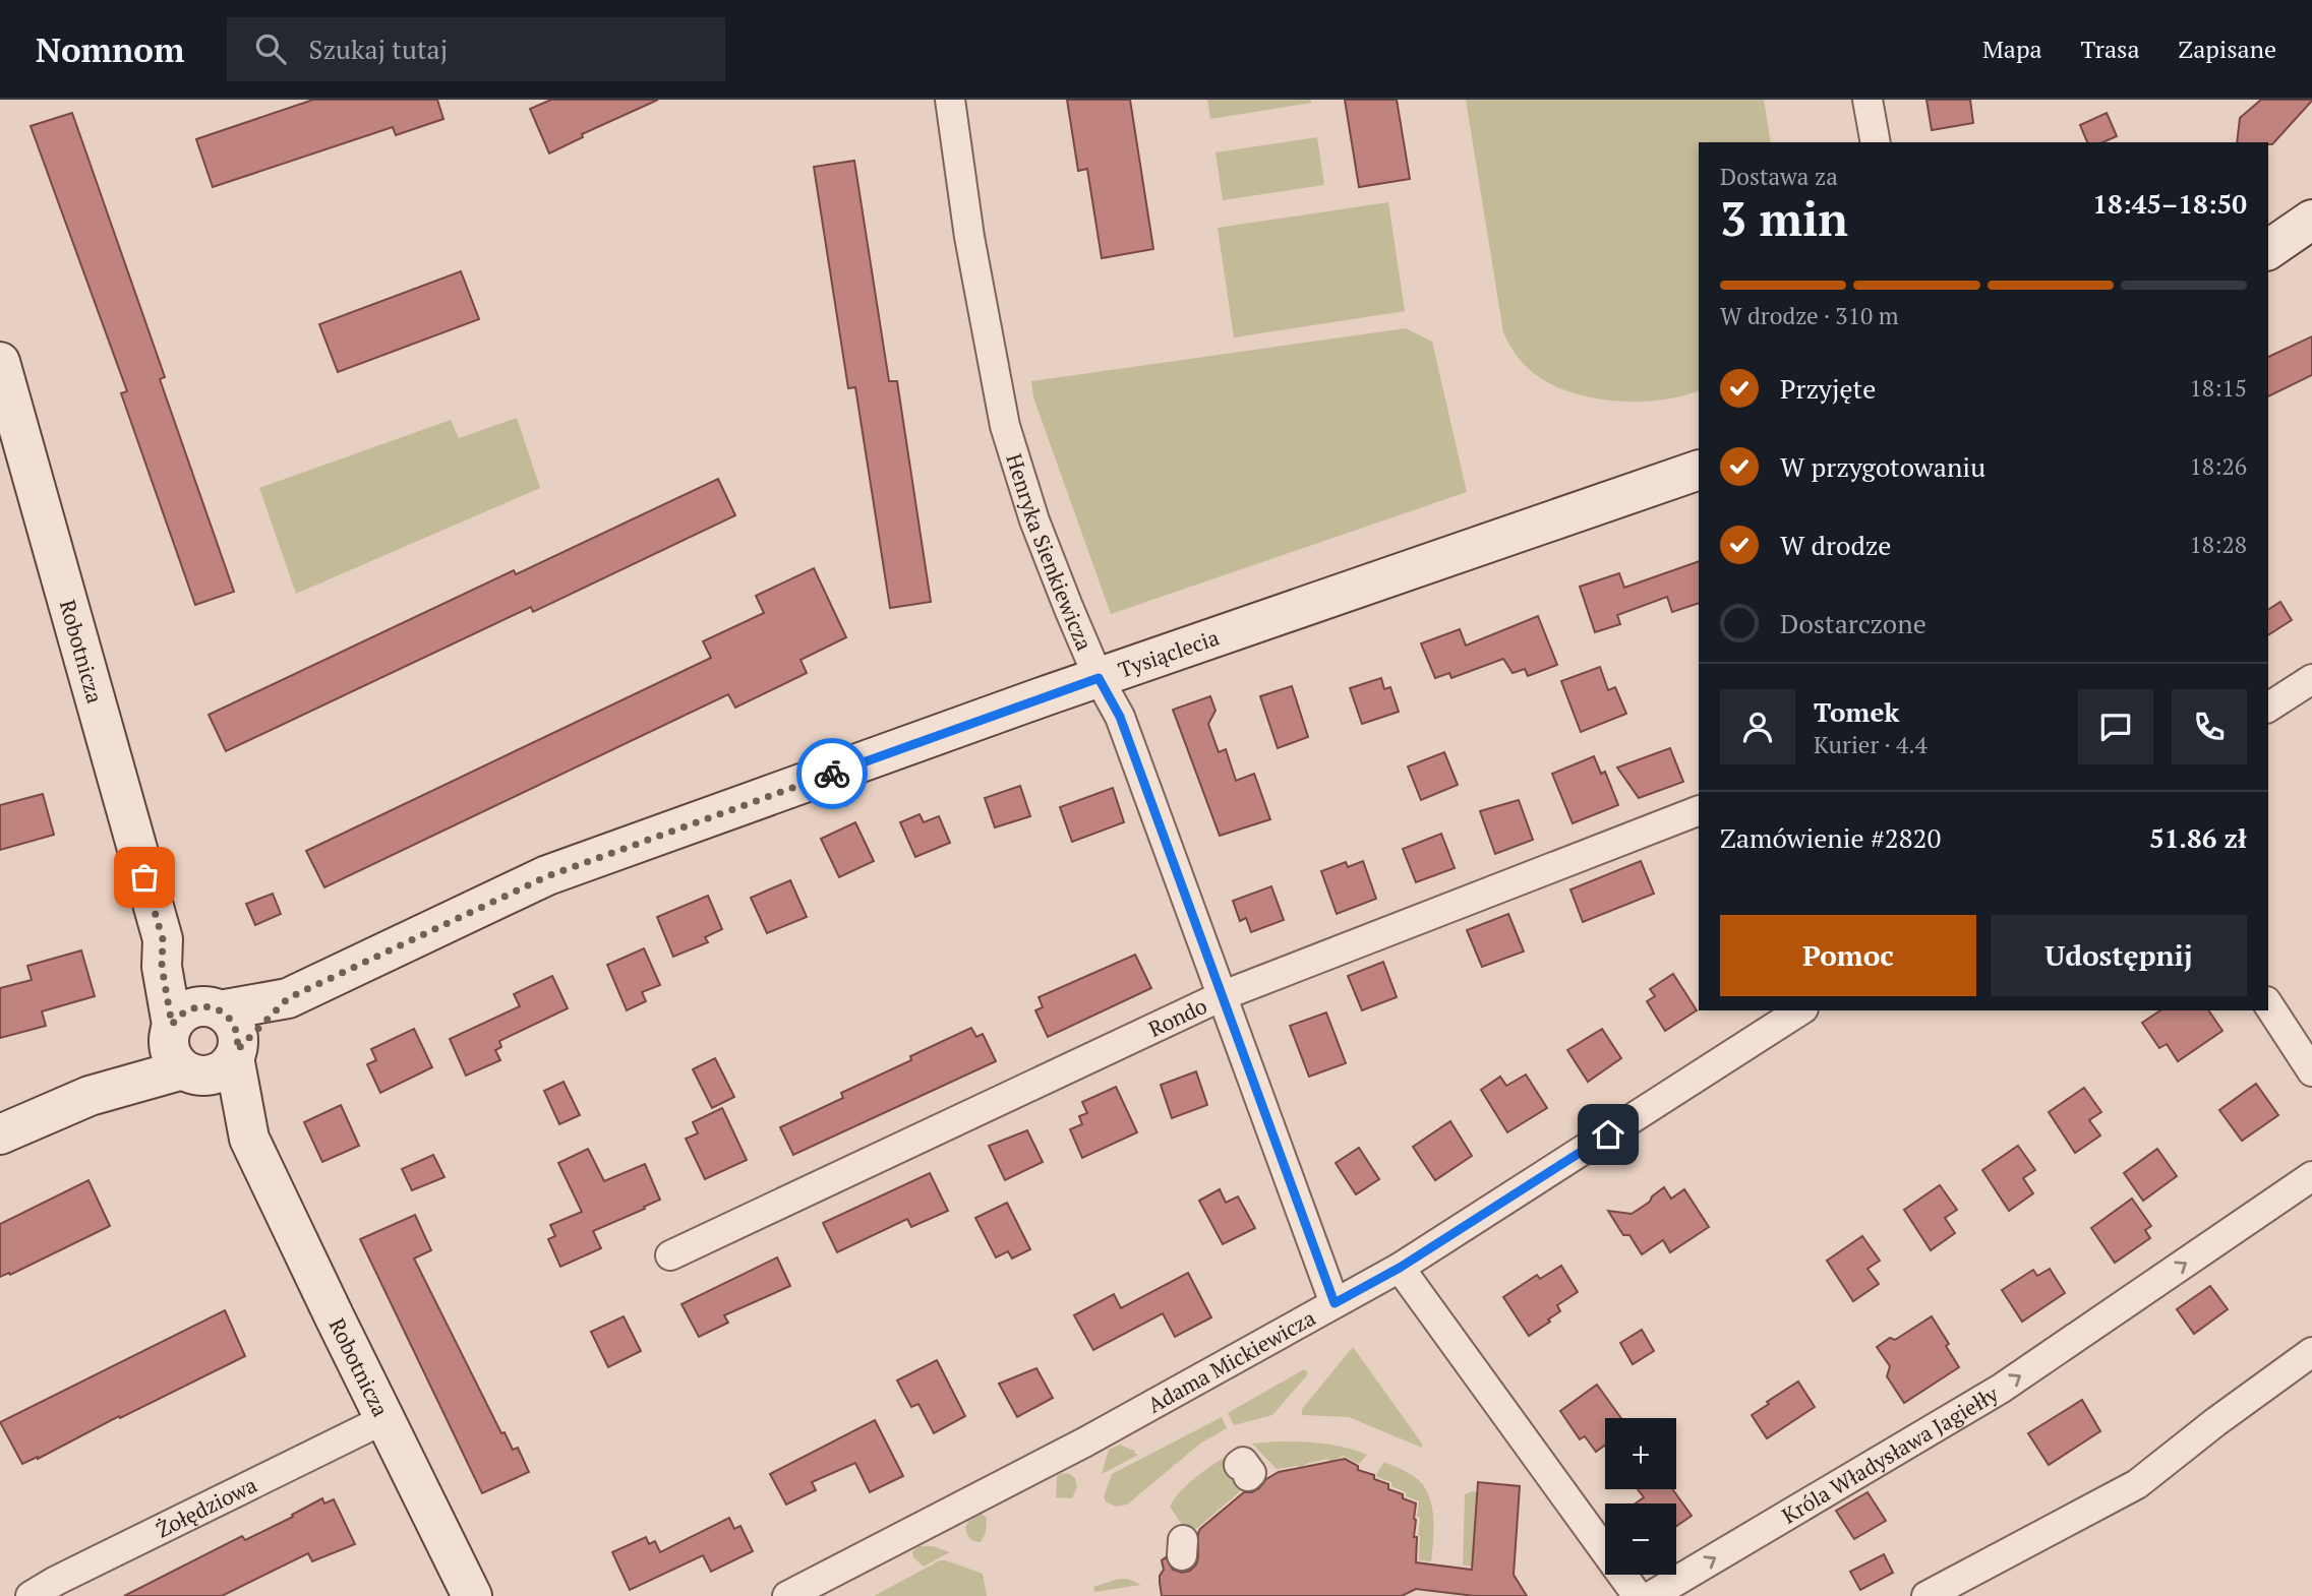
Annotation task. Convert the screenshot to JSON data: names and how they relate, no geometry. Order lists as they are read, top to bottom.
{
  "streets": {
    "street": [
      "Henryka Sienkiewicza",
      "Robotnicza",
      "Tysiąclecia",
      "Rondo",
      "Adama Mickiewicza",
      "Króla Władysława Jagiełły",
      "Żołędziowa"
    ]
  },
  "crossings": [
    ["Henryka Sienkiewicza", "Tysiąclecia"],
    ["Henryka Sienkiewicza", "Rondo"],
    ["Henryka Sienkiewicza", "Adama Mickiewicza"],
    ["Robotnicza", "Tysiąclecia"],
    ["Robotnicza", "Żołędziowa"]
  ],
  "page": {
    "header": "Nomnom",
    "search": "Szukaj tutaj",
    "nav": ["Mapa", "Trasa", "Zapisane"],
    "heading": ["3 min", "Dostawa za", "18:45–18:50"],
    "panel": [
      "Tomek",
      "Kurier · 4.4",
      "Zamówienie #2820",
      "51.86 zł"
    ],
    "bar": "W drodze · 310 m",
    "list": [
      ["Przyjęte", "18:15"],
      ["W przygotowaniu", "18:26"],
      ["W drodze", "18:28"],
      "Dostarczone"
    ],
    "buttons": ["Pomoc", "Udostępnij"],
    "map_buttons": ["+", "−"]
  }
}
